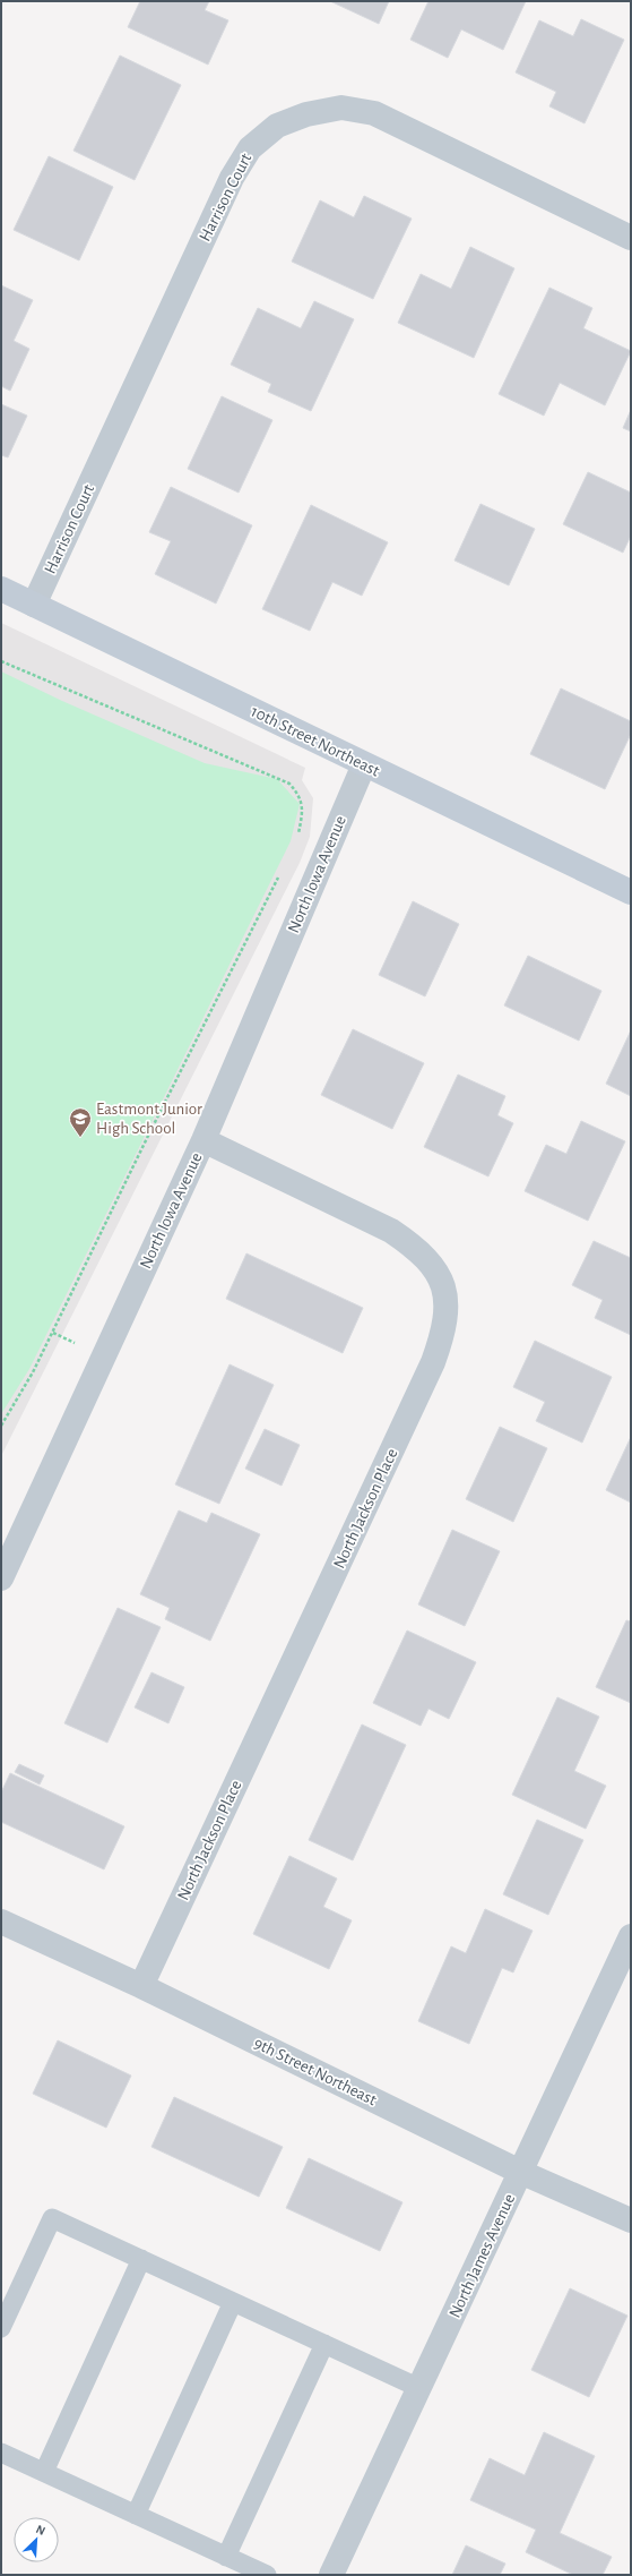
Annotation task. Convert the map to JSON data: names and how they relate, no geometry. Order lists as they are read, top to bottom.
{
  "streets": {
    "main road": ["10th Street Northeast"],
    "street": [
      "Harrison Court",
      "North Iowa Avenue",
      "North Jackson Place",
      "9th Street Northeast",
      "North James Avenue"
    ]
  },
  "crossings": [
    ["Harrison Court", "10th Street Northeast"],
    ["10th Street Northeast", "North Iowa Avenue"],
    ["North Iowa Avenue", "North Jackson Place"],
    ["North Jackson Place", "9th Street Northeast"],
    ["9th Street Northeast", "North James Avenue"]
  ],
  "places": {
    "school or university": ["Eastmont Junior High School"]
  },
  "north": "top right"
}
